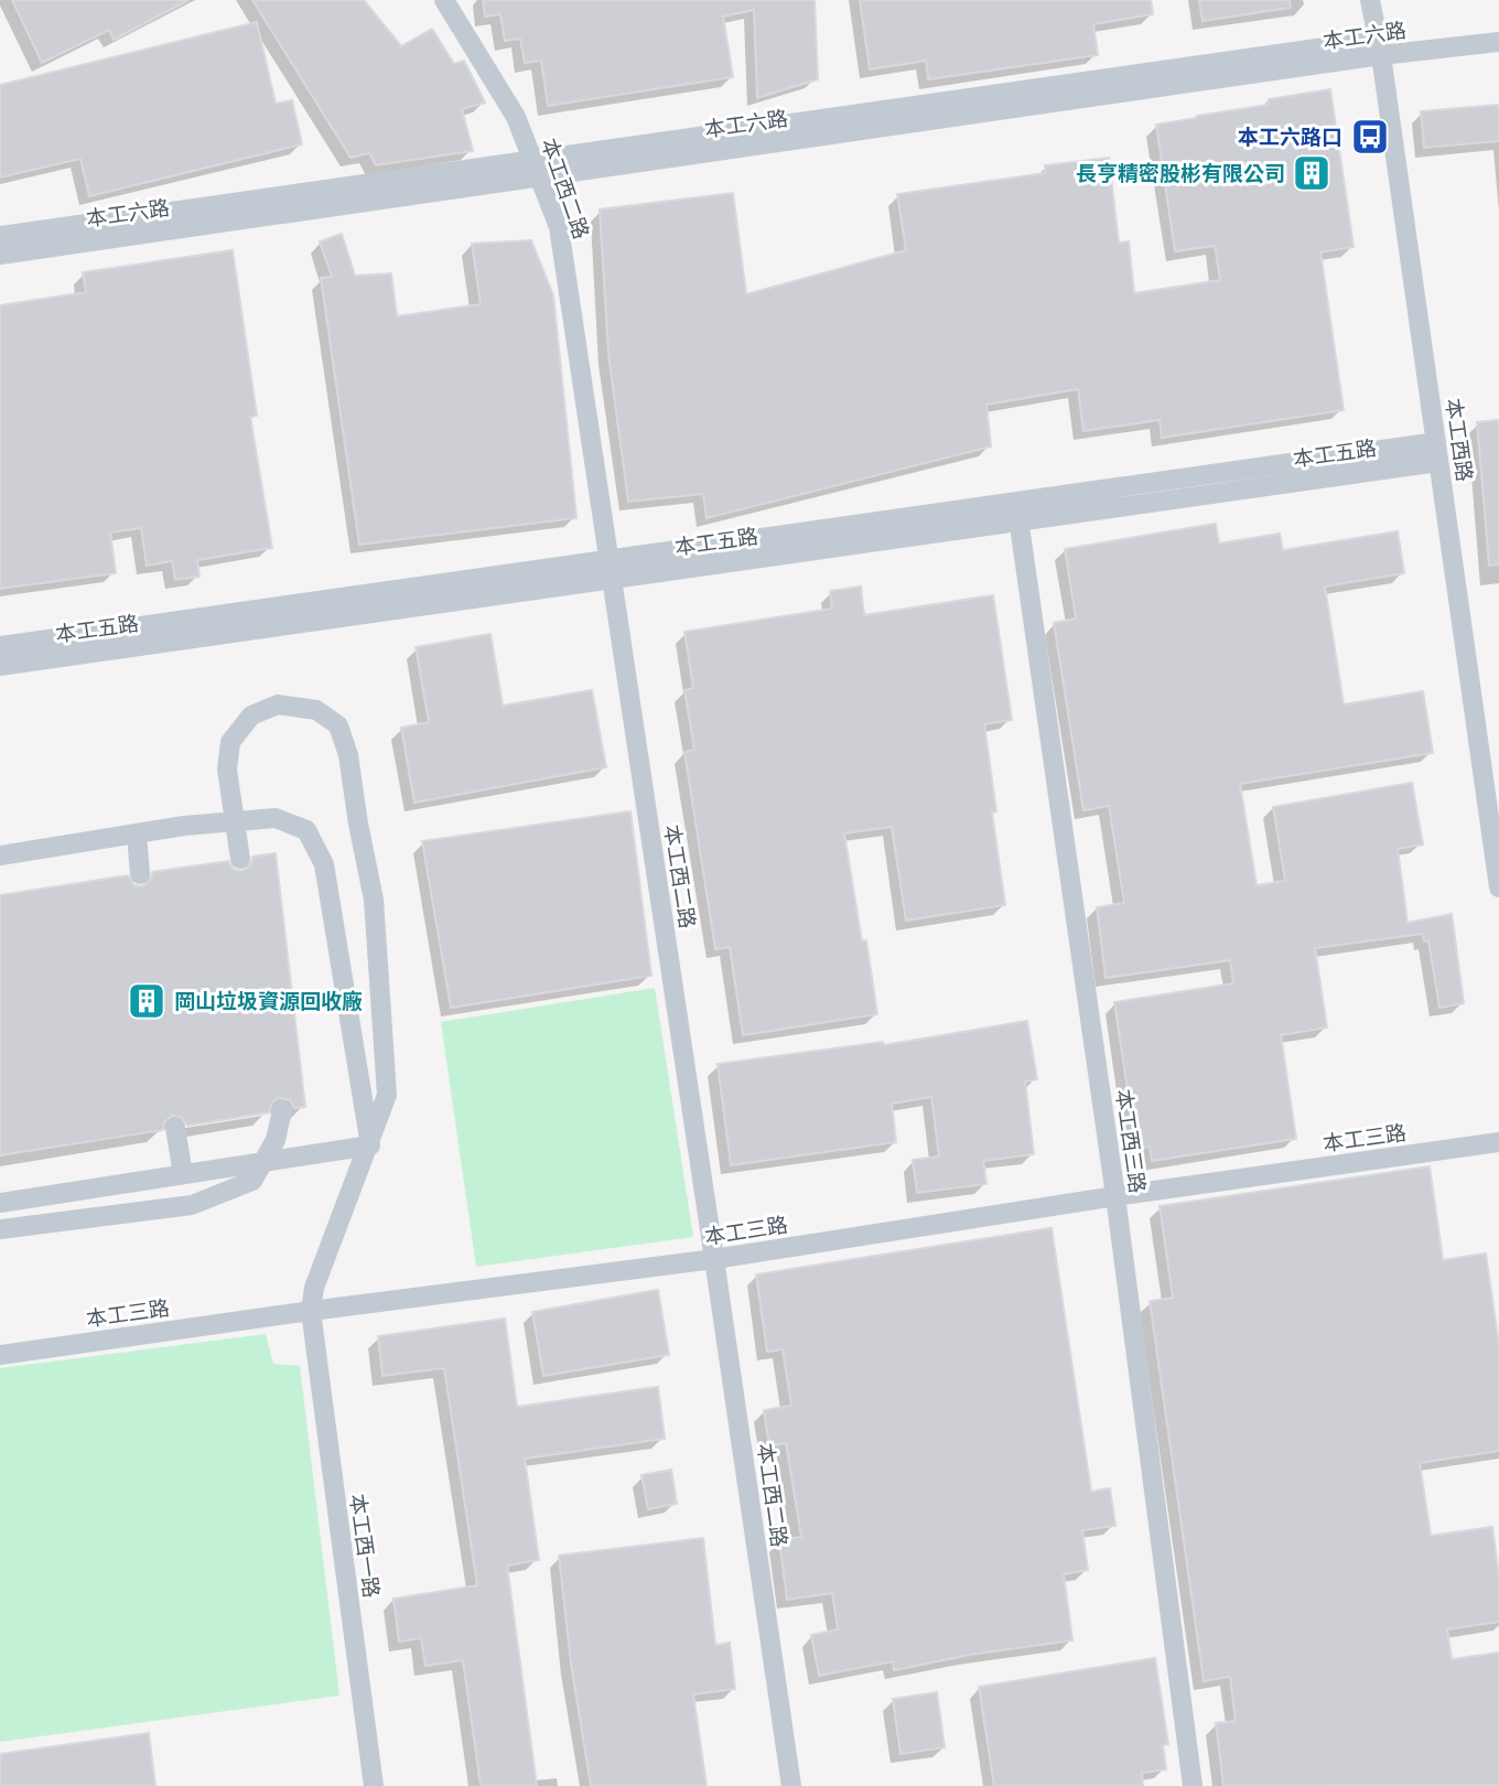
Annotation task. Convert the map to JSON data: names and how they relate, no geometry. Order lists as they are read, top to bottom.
{
  "streets": {
    "street": [
      "本工六路",
      "本工西二路",
      "本工西路",
      "本工五路",
      "本工三路",
      "本工西三路",
      "本工西一路"
    ]
  },
  "crossings": [
    ["本工六路", "本工西二路"],
    ["本工六路", "本工西路"],
    ["本工西二路", "本工五路"],
    ["本工西二路", "本工三路"],
    ["本工西路", "本工五路"],
    ["本工五路", "本工西三路"],
    ["本工三路", "本工西三路"],
    ["本工三路", "本工西一路"]
  ],
  "places": {
    "bus stop": ["本工六路口"],
    "building": ["長亨精密股彬有限公司", "岡山垃圾資源回收廠"]
  }
}
